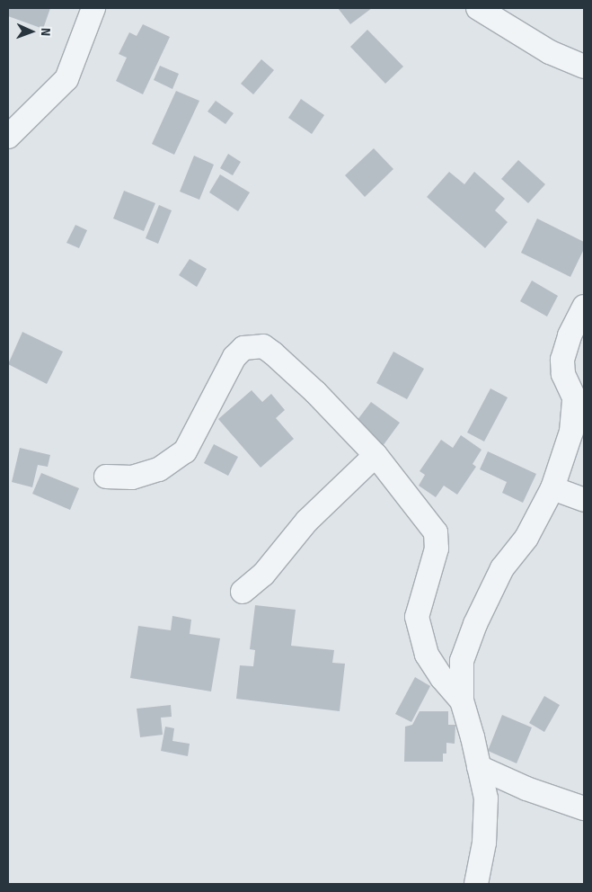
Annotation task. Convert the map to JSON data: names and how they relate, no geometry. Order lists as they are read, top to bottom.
{
  "north": "right"
}
